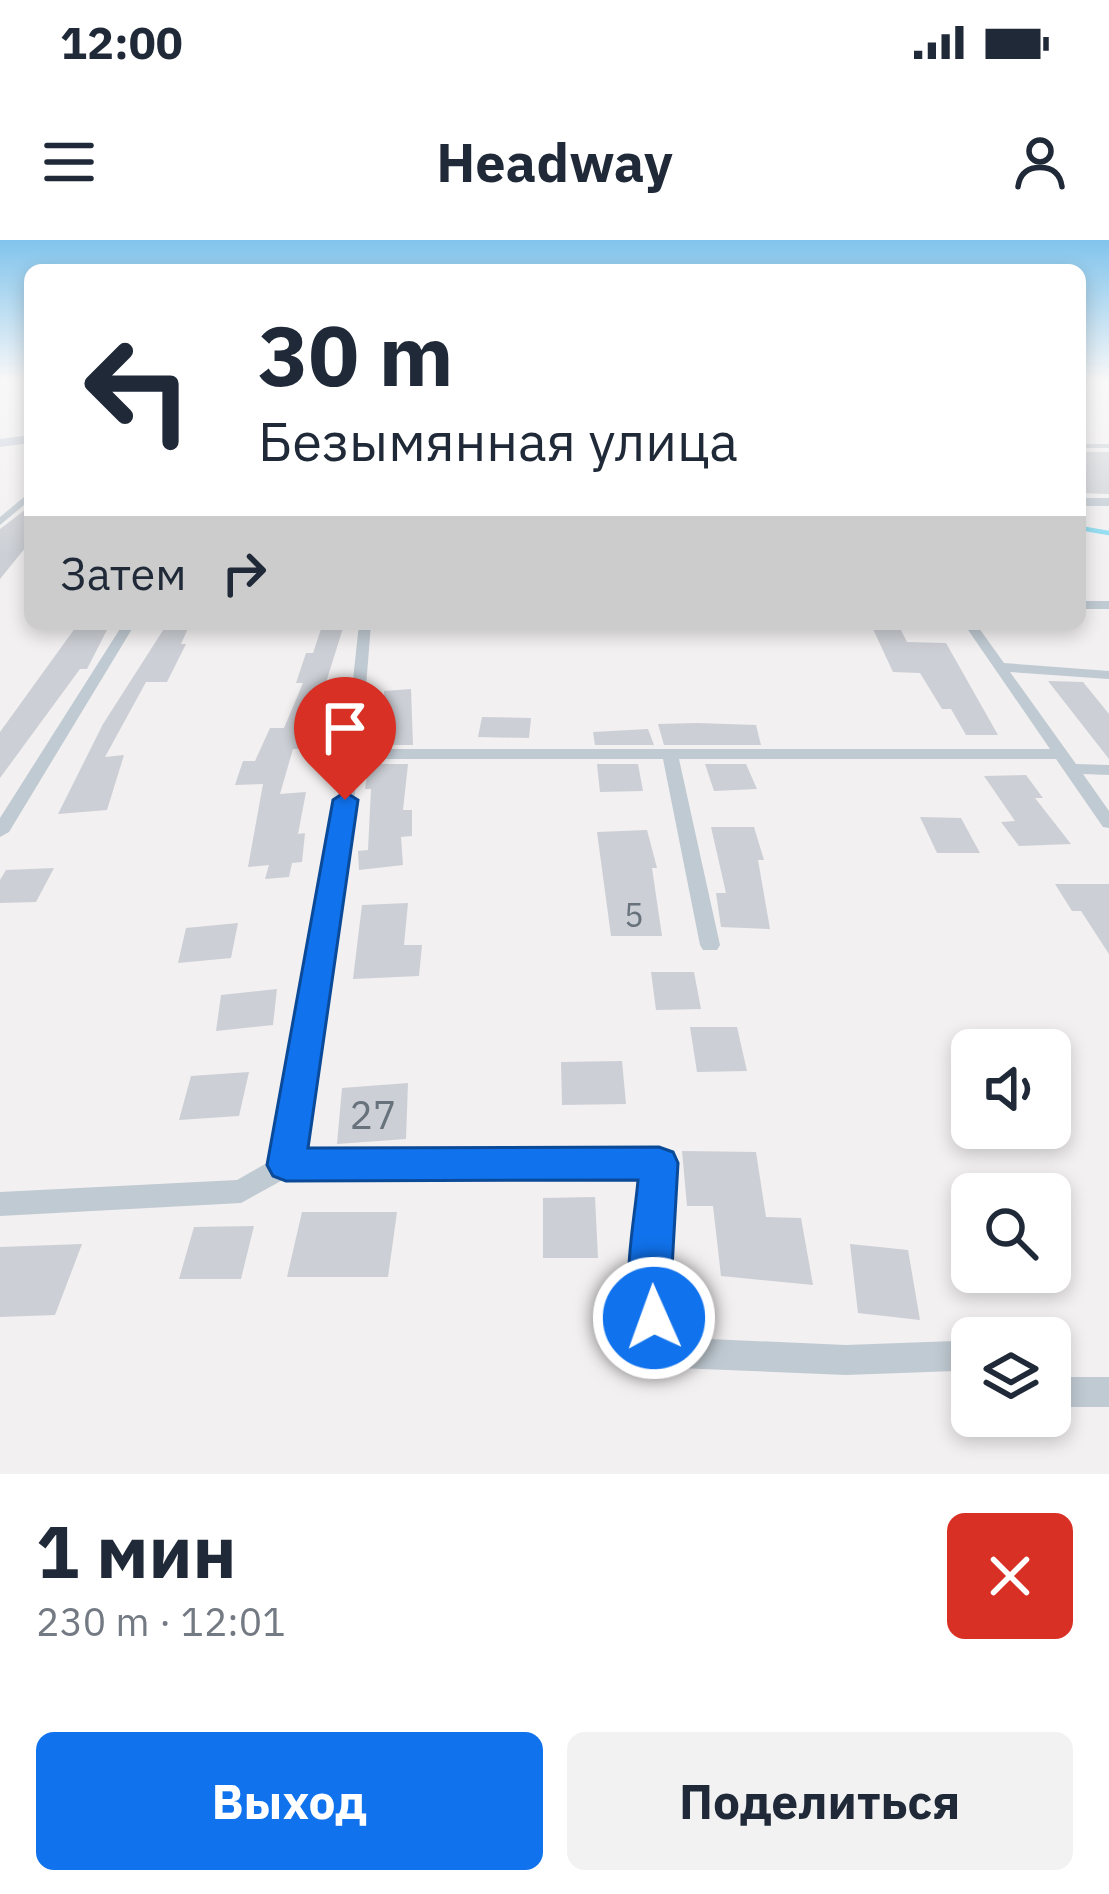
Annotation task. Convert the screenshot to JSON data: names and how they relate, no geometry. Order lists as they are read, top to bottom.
{
  "house_numbers": ["5", "27"],
  "page": {
    "status": "12:00",
    "header": "Headway",
    "turn": ["30 m", "Безымянная улица"],
    "then": "Затем",
    "heading": ["1 мин", "230 m · 12:01"],
    "buttons": ["Выход", "Поделиться"]
  }
}
